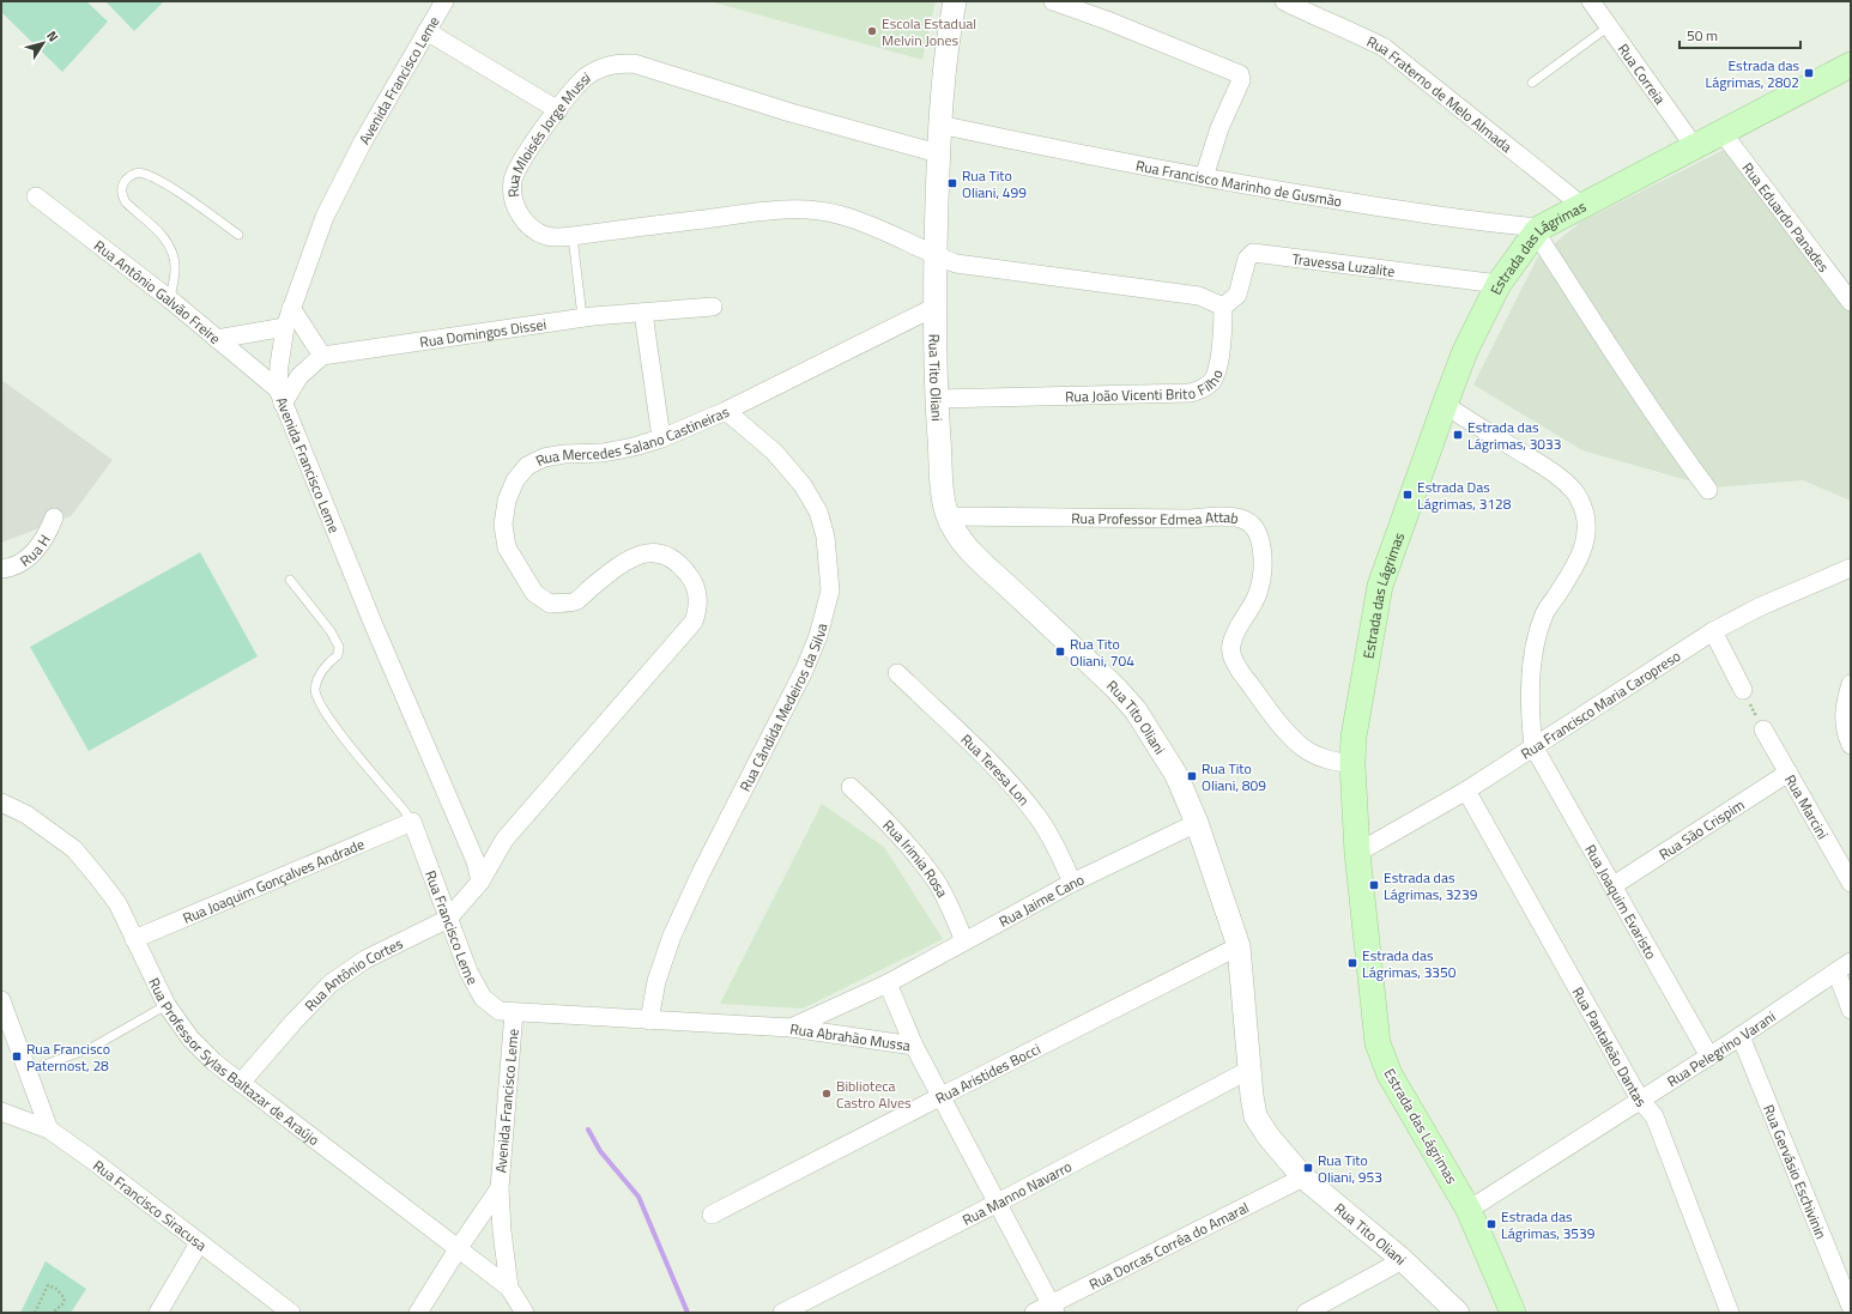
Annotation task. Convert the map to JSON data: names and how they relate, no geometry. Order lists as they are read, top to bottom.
{
  "streets": {
    "main road": ["Estrada das Lágrimas"],
    "street": [
      "Rua Correia",
      "Avenida Francisco Leme",
      "Rua Fraterno de Melo Almada",
      "Rua Mloisés Jorge Mussi",
      "Rua Francisco Marinho de Gusmão",
      "Rua Eduardo Panades",
      "Travessa Luzalite",
      "Rua Antônio Galvão Freire",
      "Rua Domingos Dissei",
      "Rua Tito Oliani",
      "Rua João Vicenti Brito Filho",
      "Rua Mercedes Salano Castineiras",
      "Rua Professor Edmea Attab",
      "Rua H",
      "Rua Francisco Maria Caropreso",
      "Rua Cândida Medeiros da Silva",
      "Rua Teresa Lon",
      "Rua Marcini",
      "Rua São Crispim",
      "Rua Irimia Rosa",
      "Rua Joaquim Gonçalves Andrade",
      "Rua Jaime Cano",
      "Rua Joaquim Evaristo",
      "Rua Francisco Leme",
      "Rua Antônio Cortes",
      "Rua Abrahão Mussa",
      "Rua Pantaleão Dantas",
      "Rua Pelegrino Varani",
      "Rua Professor Sylas Baltazar de Araújo",
      "Rua Aristides Bocci",
      "Rua Gervásio Eschivinin",
      "Rua Manno Navarro",
      "Rua Francisco Siracusa",
      "Rua Dorcas Corrêa do Amaral"
    ]
  },
  "crossings": [
    ["Rua Correia", "Estrada das Lágrimas"],
    ["Avenida Francisco Leme", "Rua Antônio Galvão Freire"],
    ["Avenida Francisco Leme", "Rua Mercedes Salano Castineiras"],
    ["Avenida Francisco Leme", "Rua Francisco Leme"],
    ["Avenida Francisco Leme", "Rua Antônio Cortes"],
    ["Avenida Francisco Leme", "Rua Abrahão Mussa"],
    ["Avenida Francisco Leme", "Rua Professor Sylas Baltazar de Araújo"],
    ["Rua Fraterno de Melo Almada", "Estrada das Lágrimas"],
    ["Rua Mloisés Jorge Mussi", "Rua Tito Oliani"],
    ["Rua Francisco Marinho de Gusmão", "Estrada das Lágrimas"],
    ["Rua Francisco Marinho de Gusmão", "Rua Tito Oliani"],
    ["Rua Eduardo Panades", "Estrada das Lágrimas"],
    ["Estrada das Lágrimas", "Travessa Luzalite"],
    ["Estrada das Lágrimas", "Rua Professor Edmea Attab"],
    ["Estrada das Lágrimas", "Rua Francisco Maria Caropreso"],
    ["Estrada das Lágrimas", "Rua Pelegrino Varani"],
    ["Travessa Luzalite", "Rua João Vicenti Brito Filho"],
    ["Rua Tito Oliani", "Rua João Vicenti Brito Filho"],
    ["Rua Tito Oliani", "Rua Mercedes Salano Castineiras"],
    ["Rua Tito Oliani", "Rua Professor Edmea Attab"],
    ["Rua Tito Oliani", "Rua Jaime Cano"],
    ["Rua Tito Oliani", "Rua Aristides Bocci"],
    ["Rua Tito Oliani", "Rua Manno Navarro"],
    ["Rua Tito Oliani", "Rua Dorcas Corrêa do Amaral"],
    ["Rua Mercedes Salano Castineiras", "Rua Cândida Medeiros da Silva"],
    ["Rua Mercedes Salano Castineiras", "Rua Antônio Cortes"],
    ["Rua Francisco Maria Caropreso", "Rua Joaquim Evaristo"],
    ["Rua Francisco Maria Caropreso", "Rua Pantaleão Dantas"],
    ["Rua Cândida Medeiros da Silva", "Rua Abrahão Mussa"],
    ["Rua Teresa Lon", "Rua Jaime Cano"],
    ["Rua Marcini", "Rua São Crispim"],
    ["Rua São Crispim", "Rua Joaquim Evaristo"],
    ["Rua Irimia Rosa", "Rua Jaime Cano"],
    ["Rua Joaquim Gonçalves Andrade", "Rua Francisco Leme"],
    ["Rua Joaquim Gonçalves Andrade", "Rua Professor Sylas Baltazar de Araújo"],
    ["Rua Jaime Cano", "Rua Abrahão Mussa"],
    ["Rua Joaquim Evaristo", "Rua Pelegrino Varani"],
    ["Rua Francisco Leme", "Rua Antônio Cortes"],
    ["Rua Francisco Leme", "Rua Abrahão Mussa"],
    ["Rua Antônio Cortes", "Rua Professor Sylas Baltazar de Araújo"],
    ["Rua Abrahão Mussa", "Rua Aristides Bocci"],
    ["Rua Abrahão Mussa", "Rua Manno Navarro"],
    ["Rua Abrahão Mussa", "Rua Dorcas Corrêa do Amaral"],
    ["Rua Pantaleão Dantas", "Rua Pelegrino Varani"],
    ["Rua Pelegrino Varani", "Rua Gervásio Eschivinin"]
  ],
  "places": {
    "other": ["Escola Estadual Melvin Jones", "Biblioteca Castro Alves"],
    "transit": [
      "Estrada das Lágrimas, 2802",
      "Rua Tito Oliani, 499",
      "Estrada das Lágrimas, 3033",
      "Estrada Das Lágrimas, 3128",
      "Rua Tito Oliani, 704",
      "Rua Tito Oliani, 809",
      "Estrada das Lágrimas, 3239",
      "Estrada das Lágrimas, 3350",
      "Rua Francisco Paternost, 28",
      "Rua Tito Oliani, 953",
      "Estrada das Lágrimas, 3539"
    ]
  },
  "scale_bar": "50 m",
  "north": "top right"
}
